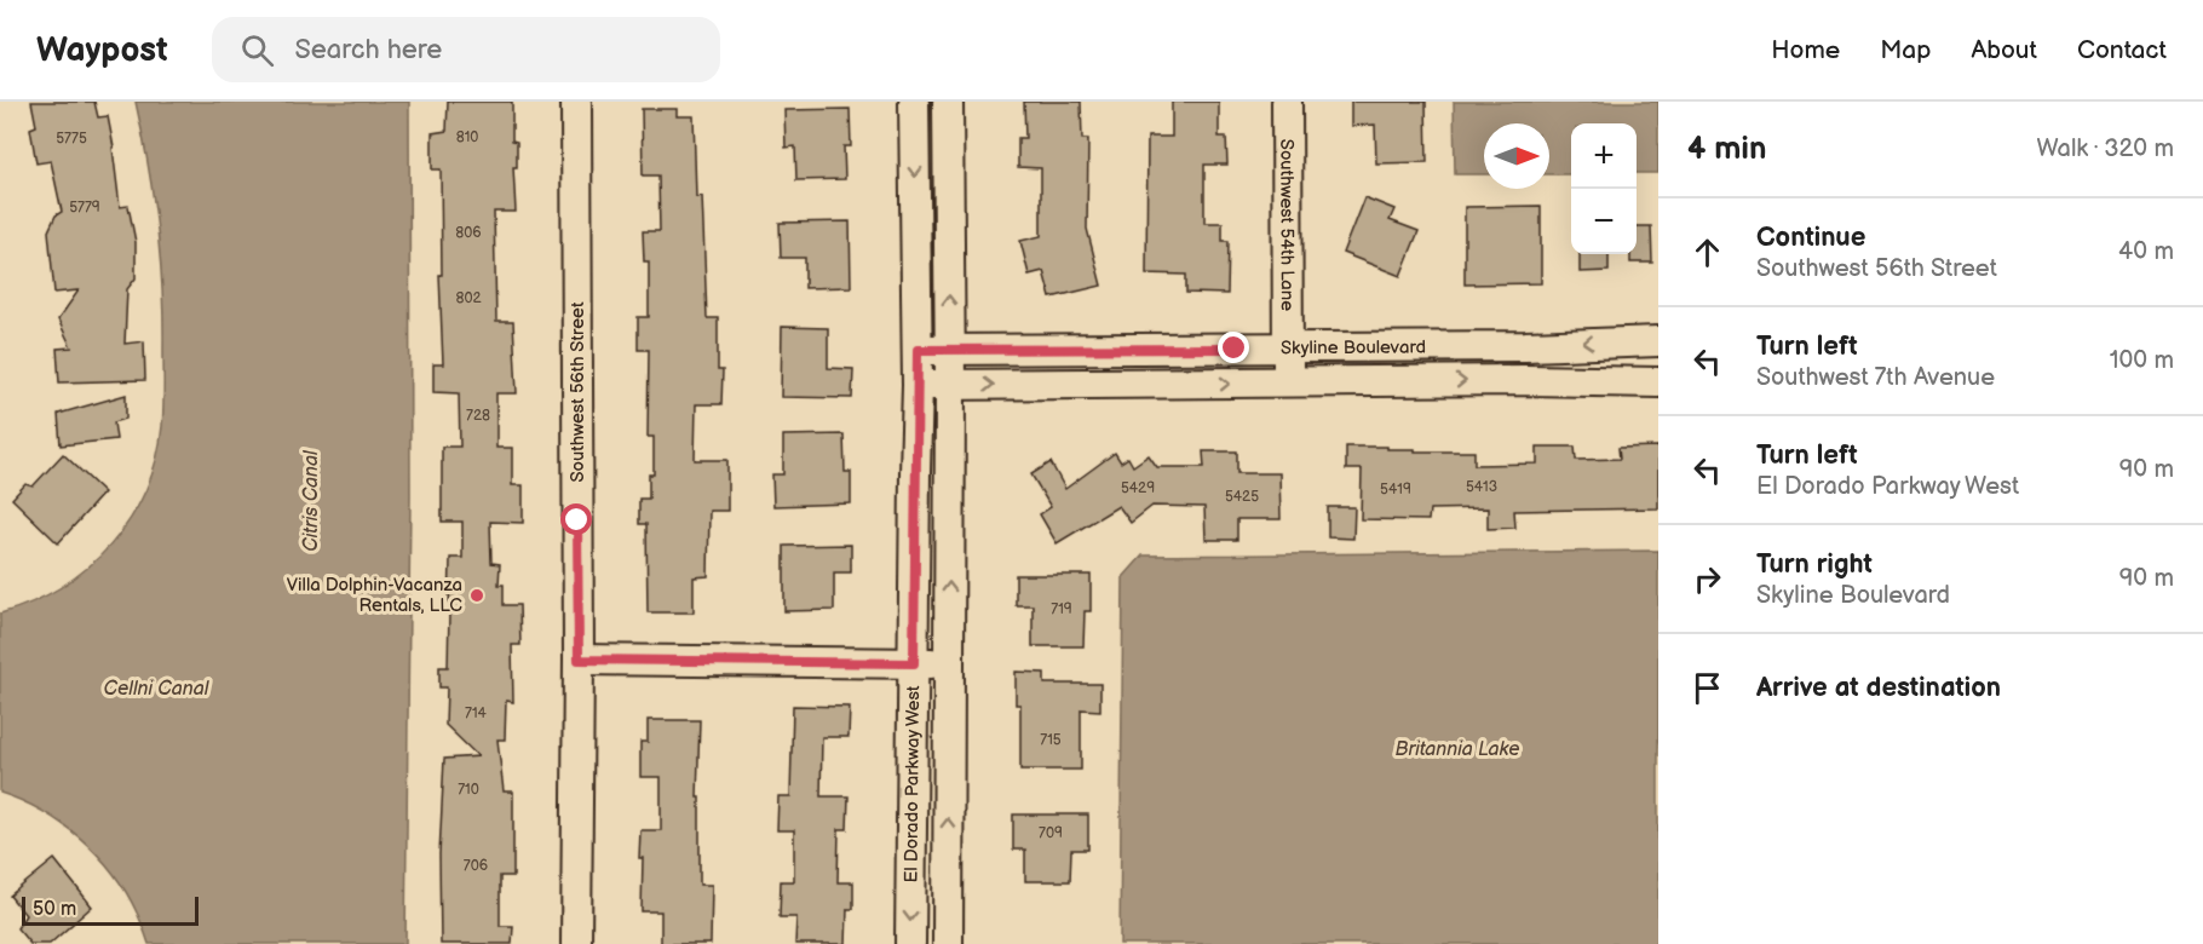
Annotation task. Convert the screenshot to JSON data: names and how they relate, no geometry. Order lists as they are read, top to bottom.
{
  "streets": {
    "street": [
      "Southwest 54th Lane",
      "Skyline Boulevard",
      "Southwest 56th Street",
      "El Dorado Parkway West"
    ]
  },
  "crossings": [
    ["Southwest 54th Lane", "Skyline Boulevard"],
    ["Skyline Boulevard", "El Dorado Parkway West"]
  ],
  "water": ["Citris Canal", "Cellni Canal", "Britannia Lake"],
  "places": ["Villa Dolphin-Vacanza Rentals, LLC"],
  "house_numbers": [
    "810",
    "5775",
    "5779",
    "806",
    "802",
    "728",
    "5413",
    "5429",
    "5419",
    "5425",
    "719",
    "714",
    "715",
    "710",
    "709",
    "706"
  ],
  "scale_bar": "50 m",
  "north": "right",
  "page": {
    "header": "Waypost",
    "search": "Search here",
    "nav": [
      "Home",
      "Map",
      "About",
      "Contact"
    ],
    "heading": ["4 min", "Walk · 320 m"],
    "map_buttons": ["+", "−"],
    "list": [
      ["Continue", "Southwest 56th Street", "40 m"],
      ["Turn left", "Southwest 7th Avenue", "100 m"],
      ["Turn left", "El Dorado Parkway West", "90 m"],
      ["Turn right", "Skyline Boulevard", "90 m"],
      "Arrive at destination"
    ],
    "scale": "50 m"
  }
}
